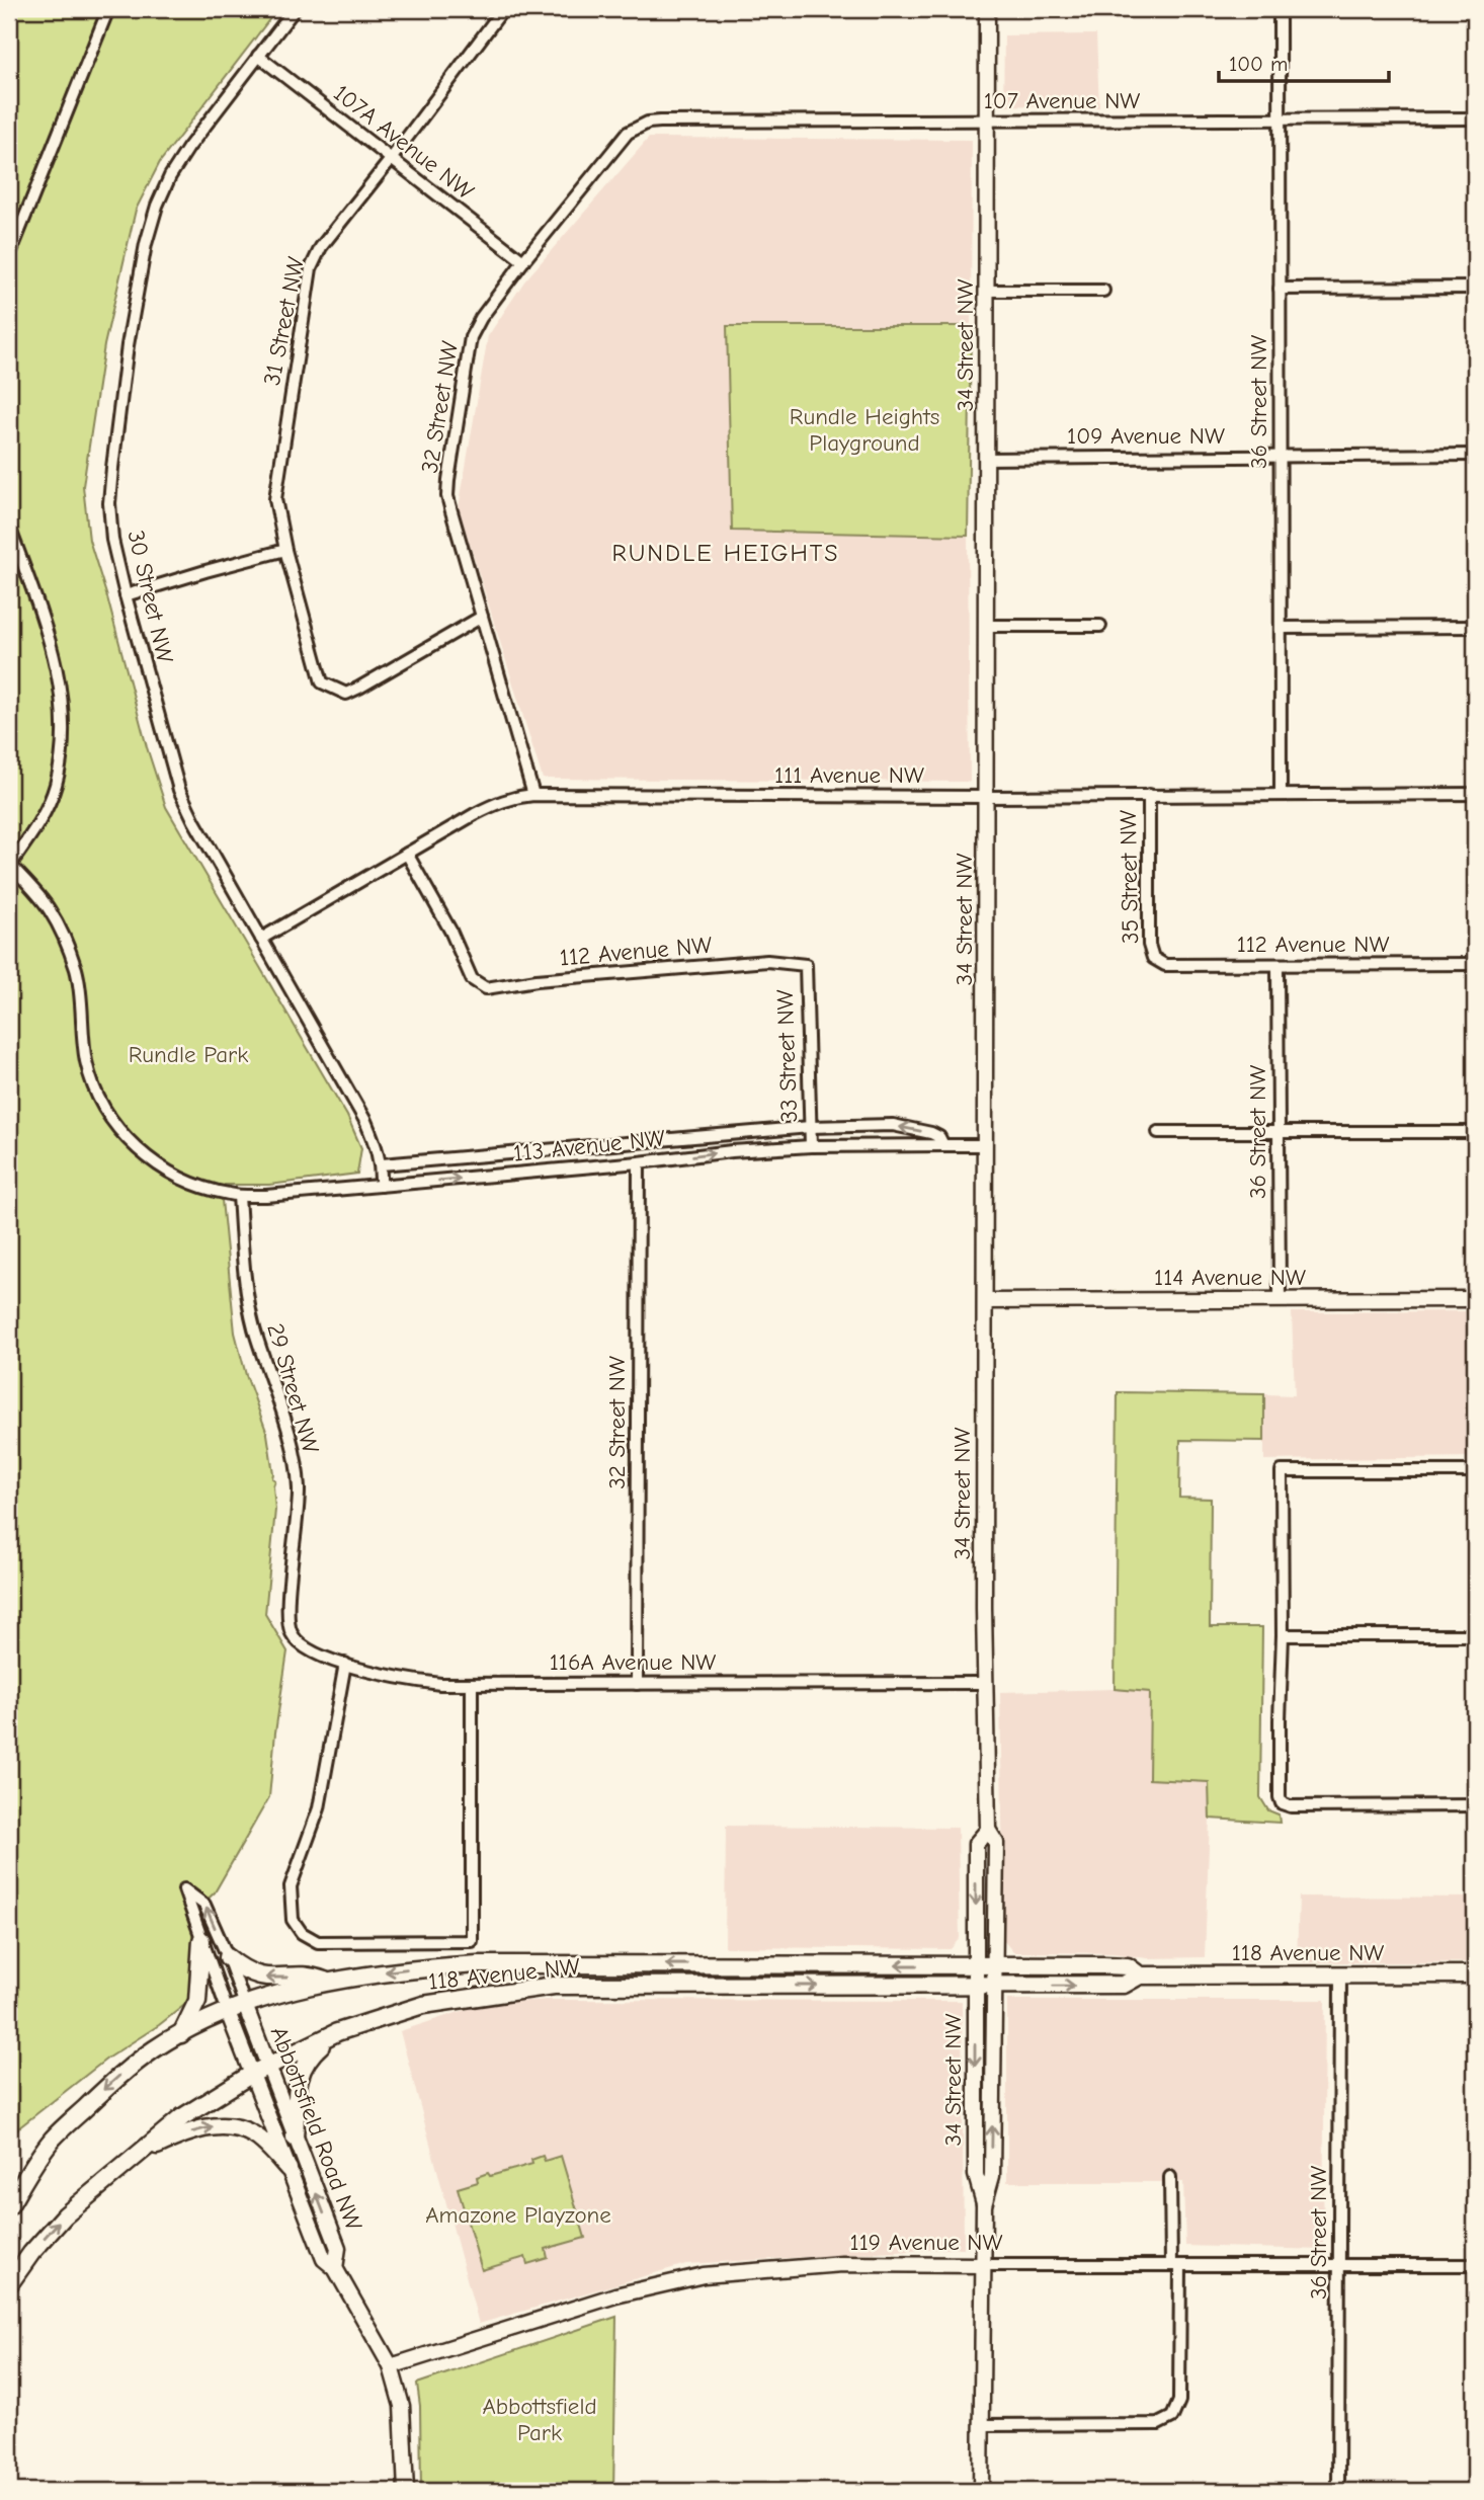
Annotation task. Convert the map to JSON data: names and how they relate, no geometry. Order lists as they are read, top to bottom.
{
  "streets": {
    "main road": ["118 Avenue NW"],
    "street": [
      "107 Avenue NW",
      "107A Avenue NW",
      "31 Street NW",
      "34 Street NW",
      "36 Street NW",
      "32 Street NW",
      "109 Avenue NW",
      "30 Street NW",
      "111 Avenue NW",
      "35 Street NW",
      "112 Avenue NW",
      "33 Street NW",
      "113 Avenue NW",
      "114 Avenue NW",
      "29 Street NW",
      "116A Avenue NW",
      "Abbottsfield Road NW",
      "119 Avenue NW"
    ]
  },
  "crossings": [
    ["107 Avenue NW", "34 Street NW"],
    ["107 Avenue NW", "36 Street NW"],
    ["107 Avenue NW", "32 Street NW"],
    ["107A Avenue NW", "31 Street NW"],
    ["107A Avenue NW", "32 Street NW"],
    ["107A Avenue NW", "30 Street NW"],
    ["31 Street NW", "32 Street NW"],
    ["34 Street NW", "109 Avenue NW"],
    ["34 Street NW", "111 Avenue NW"],
    ["34 Street NW", "113 Avenue NW"],
    ["34 Street NW", "114 Avenue NW"],
    ["34 Street NW", "116A Avenue NW"],
    ["34 Street NW", "118 Avenue NW"],
    ["34 Street NW", "119 Avenue NW"],
    ["36 Street NW", "109 Avenue NW"],
    ["36 Street NW", "111 Avenue NW"],
    ["36 Street NW", "112 Avenue NW"],
    ["36 Street NW", "114 Avenue NW"],
    ["36 Street NW", "118 Avenue NW"],
    ["36 Street NW", "119 Avenue NW"],
    ["32 Street NW", "111 Avenue NW"],
    ["32 Street NW", "113 Avenue NW"],
    ["32 Street NW", "116A Avenue NW"],
    ["30 Street NW", "111 Avenue NW"],
    ["30 Street NW", "113 Avenue NW"],
    ["111 Avenue NW", "35 Street NW"],
    ["111 Avenue NW", "112 Avenue NW"],
    ["35 Street NW", "112 Avenue NW"],
    ["112 Avenue NW", "33 Street NW"],
    ["33 Street NW", "113 Avenue NW"],
    ["113 Avenue NW", "29 Street NW"],
    ["29 Street NW", "116A Avenue NW"],
    ["118 Avenue NW", "Abbottsfield Road NW"],
    ["Abbottsfield Road NW", "119 Avenue NW"]
  ],
  "districts": ["RUNDLE HEIGHTS"],
  "parks": [
    "Rundle Heights Playground",
    "Rundle Park",
    "Amazone Playzone",
    "Abbottsfield Park"
  ],
  "scale_bar": "100 m"
}
